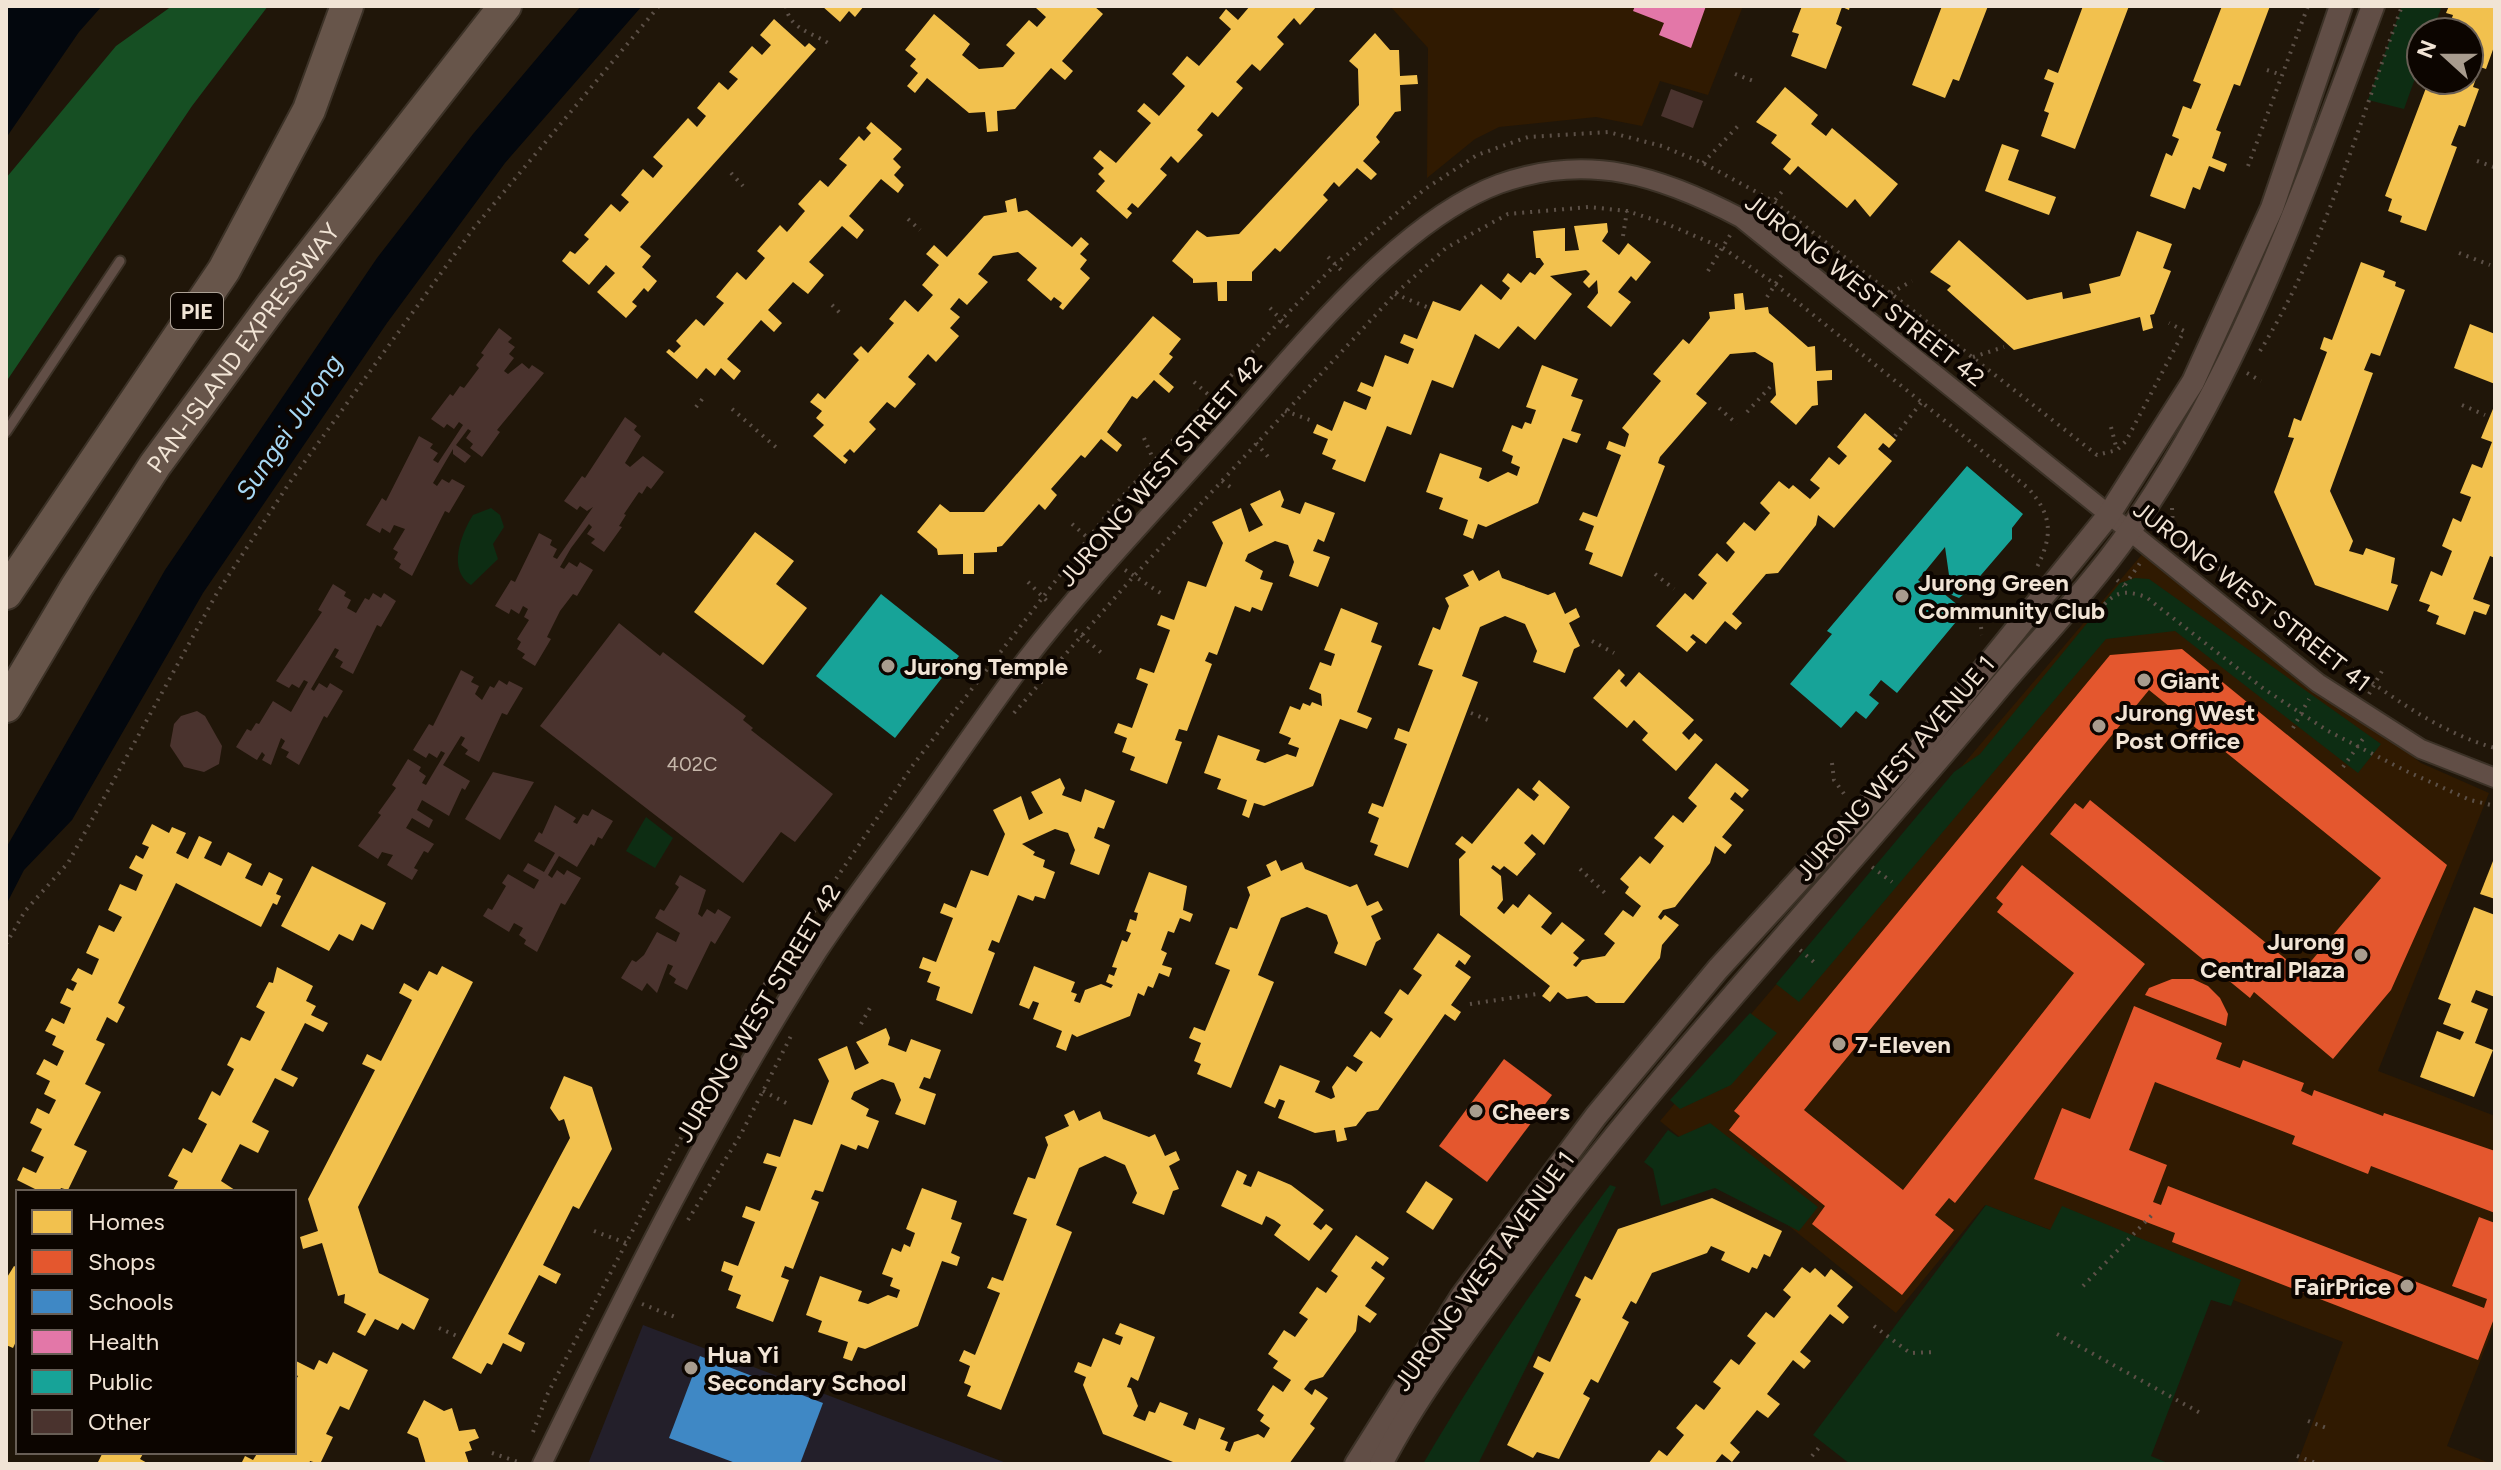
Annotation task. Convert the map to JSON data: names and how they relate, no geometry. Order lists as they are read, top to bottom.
{
  "streets": {
    "highway": ["PIE", "PAN-ISLAND EXPRESSWAY"],
    "street": ["JURONG WEST STREET 42", "JURONG WEST STREET 41", "JURONG WEST AVENUE 1"]
  },
  "crossings": [
    ["JURONG WEST STREET 42", "JURONG WEST STREET 41"],
    ["JURONG WEST STREET 42", "JURONG WEST AVENUE 1"],
    ["JURONG WEST STREET 41", "JURONG WEST AVENUE 1"]
  ],
  "water": ["Sungei Jurong"],
  "places": [
    "Jurong Green Community Club",
    "Jurong Temple",
    "Giant",
    "Jurong West Post Office",
    "Jurong Central Plaza",
    "7-Eleven",
    "Cheers",
    "FairPrice",
    "Hua Yi Secondary School"
  ],
  "house_numbers": ["402C"],
  "legend": [
    "Homes",
    "Shops",
    "Schools",
    "Health",
    "Public",
    "Other"
  ],
  "north": "left"
}
